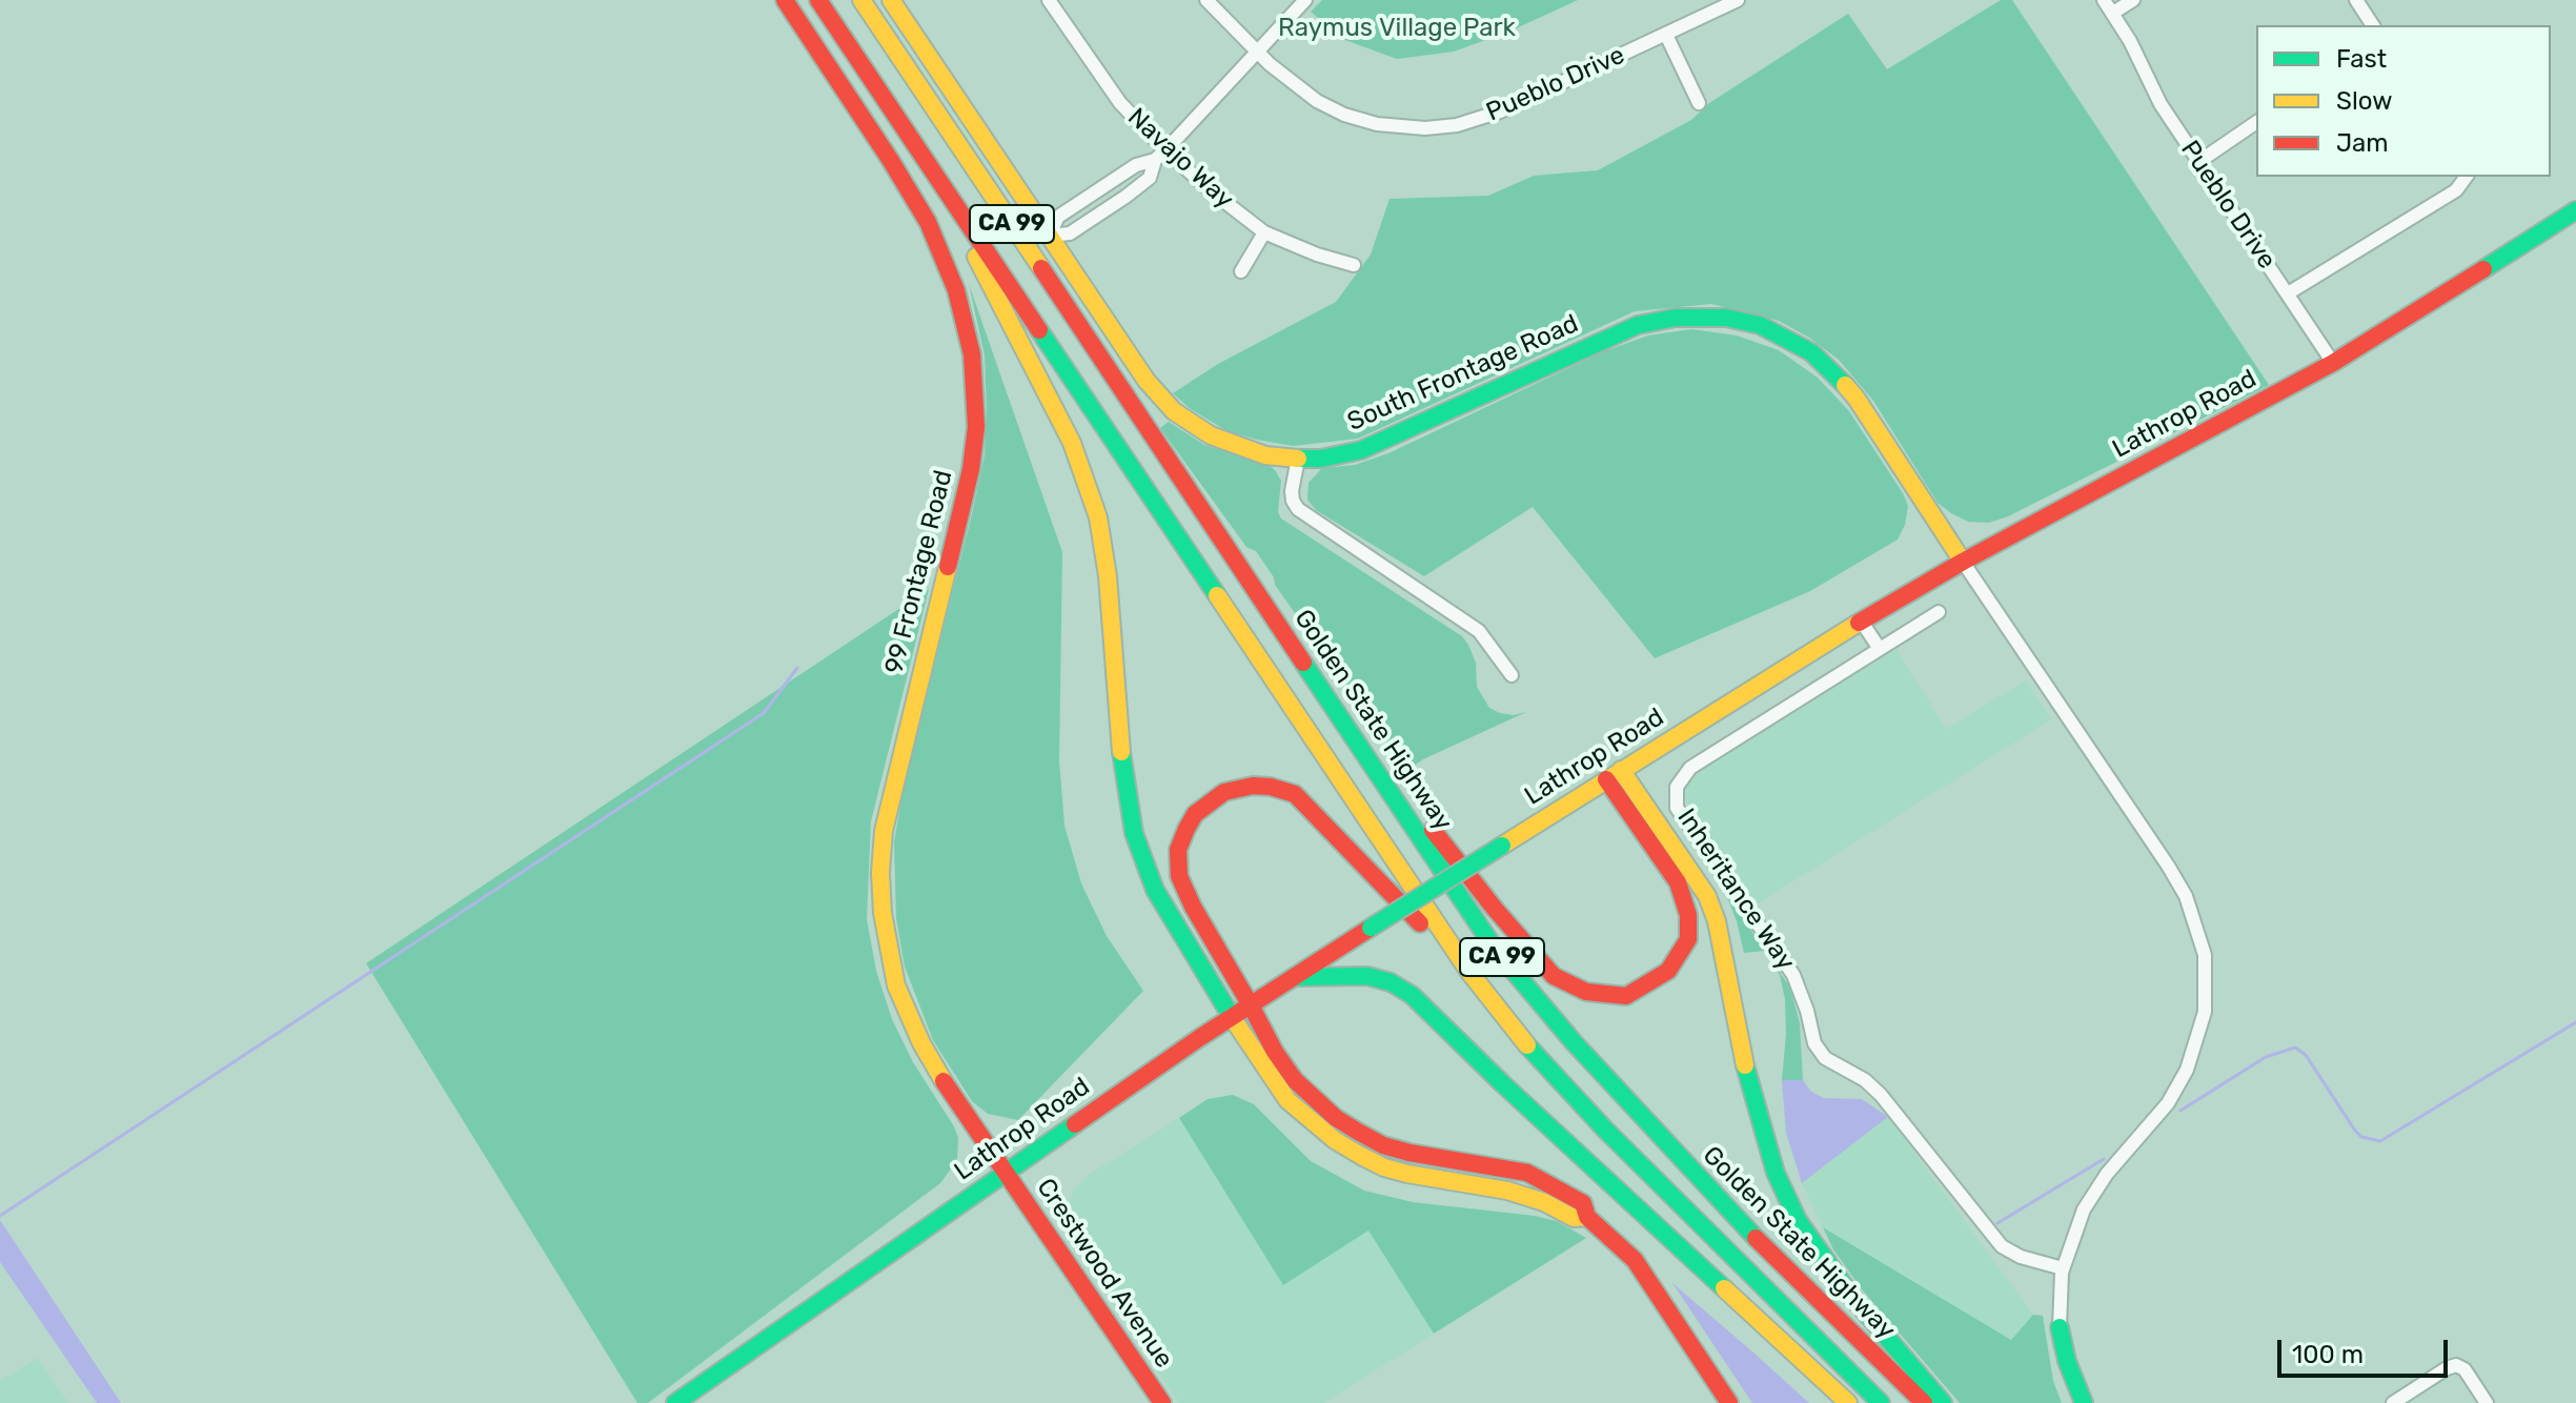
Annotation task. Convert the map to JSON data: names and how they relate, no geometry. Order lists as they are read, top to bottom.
{
  "streets": {
    "main road": [
      "CA 99",
      "South Frontage Road",
      "Lathrop Road",
      "99 Frontage Road",
      "Golden State Highway",
      "Crestwood Avenue"
    ],
    "street": ["Pueblo Drive", "Navajo Way", "Inheritance Way"]
  },
  "crossings": [
    ["Pueblo Drive", "Lathrop Road"],
    ["South Frontage Road", "Lathrop Road"],
    ["Lathrop Road", "99 Frontage Road"],
    ["Lathrop Road", "Crestwood Avenue"],
    ["99 Frontage Road", "Crestwood Avenue"]
  ],
  "parks": ["Raymus Village Park"],
  "legend": ["Fast", "Slow", "Jam"],
  "scale_bar": "100 m"
}
